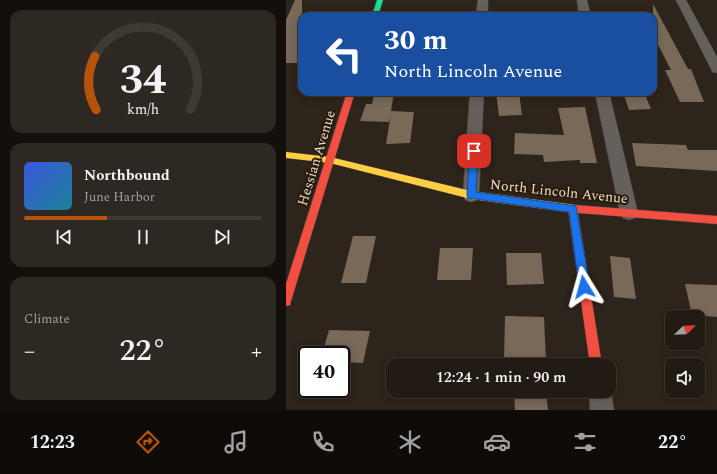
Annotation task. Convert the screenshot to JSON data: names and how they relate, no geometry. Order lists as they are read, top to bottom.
{
  "streets": {
    "street": ["Hessian Avenue", "North Lincoln Avenue"]
  },
  "crossings": [
    ["Hessian Avenue", "North Lincoln Avenue"]
  ],
  "north": "top right",
  "page": {
    "turn": ["30 m", "North Lincoln Avenue"],
    "song": ["Northbound", "June Harbor"],
    "tile": "Climate",
    "heat": ["−", "22°", "+"],
    "limit": "40",
    "trip": "12:24 · 1 min · 90 m",
    "tabs": ["12:23", "22°"],
    "gauge": ["34", "km/h"]
  }
}
